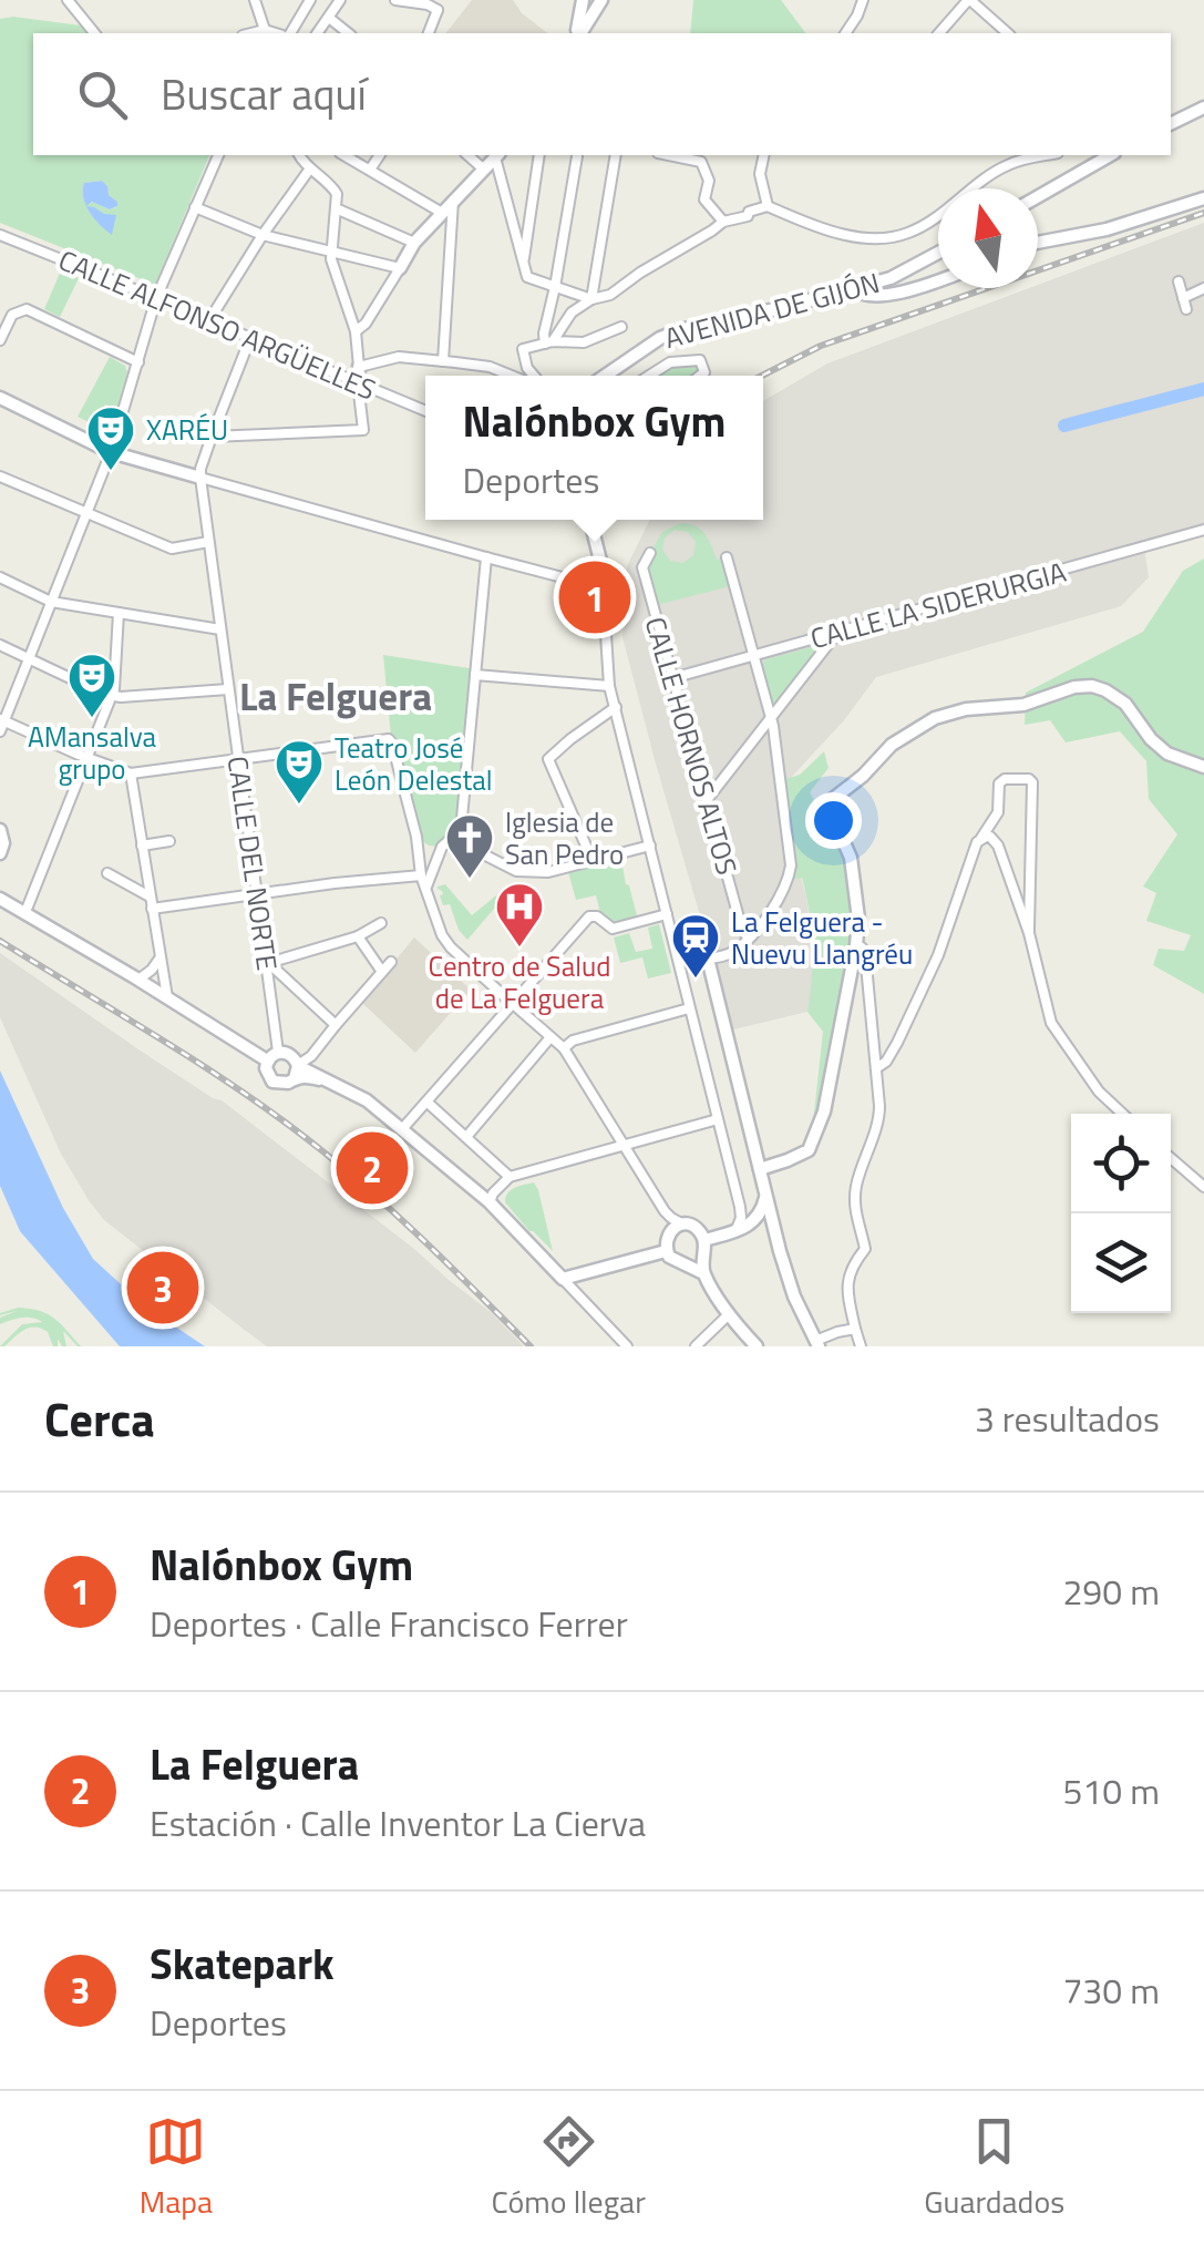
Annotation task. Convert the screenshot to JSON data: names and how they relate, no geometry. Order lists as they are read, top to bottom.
{
  "streets": {
    "street": [
      "AVENIDA DE GIJÓN",
      "CALLE ALFONSO ARGÜELLES",
      "CALLE LA SIDERURGIA",
      "CALLE HORNOS ALTOS",
      "CALLE DEL NORTE"
    ]
  },
  "crossings": [
    ["CALLE LA SIDERURGIA", "CALLE HORNOS ALTOS"]
  ],
  "districts": ["La Felguera"],
  "places": {
    "theatre": ["XARÉU", "AMansalva grupo", "Teatro José León Delestal"],
    "church": ["Iglesia de San Pedro"],
    "hospital": ["Centro de Salud de La Felguera"],
    "station": ["La Felguera - Nuevu Llangréu"]
  },
  "north": "top",
  "page": {
    "search": "Buscar aquí",
    "popup": ["Nalónbox Gym", "Deportes"],
    "pins": ["1", "2", "3"],
    "heading": ["Cerca", "3 resultados"],
    "list": [
      {
        "mark": "1",
        "name": "Nalónbox Gym",
        "note": "Deportes · Calle Francisco Ferrer",
        "value": "290 m"
      },
      {
        "mark": "2",
        "name": "La Felguera",
        "note": "Estación · Calle Inventor La Cierva",
        "value": "510 m"
      },
      {
        "mark": "3",
        "name": "Skatepark",
        "note": "Deportes",
        "value": "730 m"
      }
    ],
    "nav": ["Mapa", "Cómo llegar", "Guardados"]
  }
}
